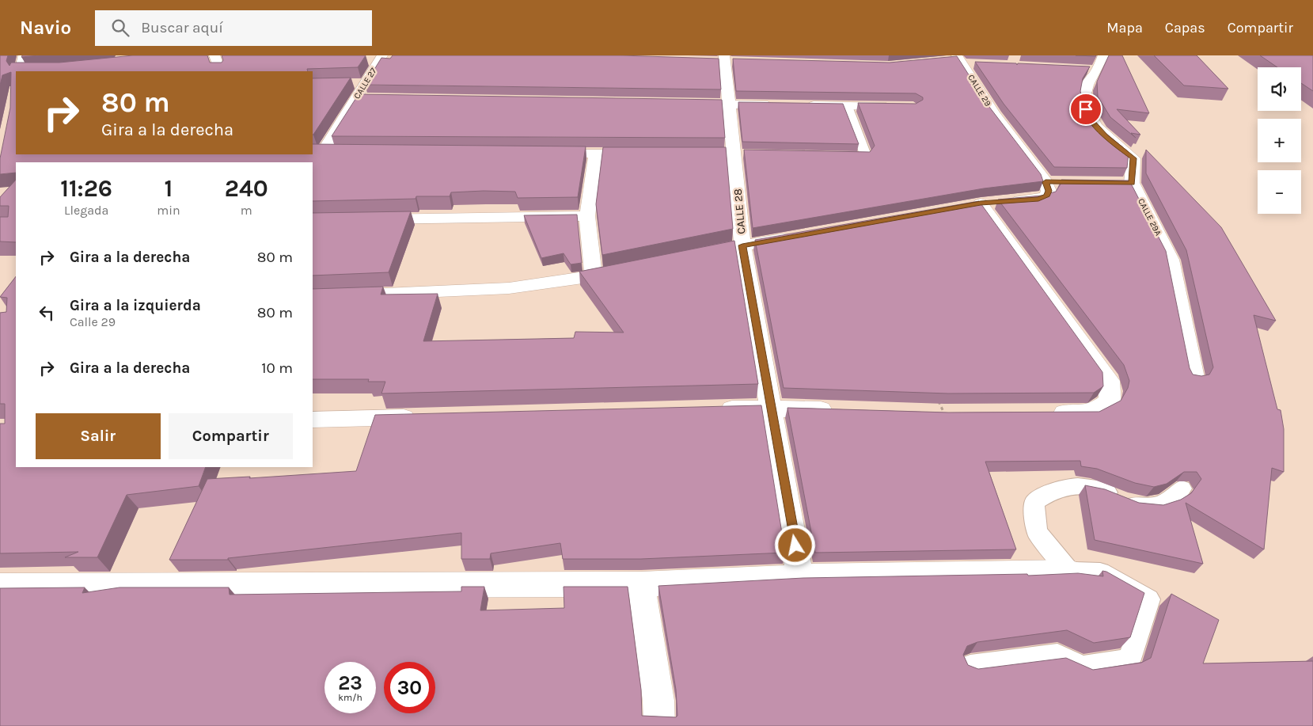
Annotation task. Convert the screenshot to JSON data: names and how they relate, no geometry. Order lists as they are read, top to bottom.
{
  "streets": {
    "street": [
      "CALLE 27",
      "CALLE 29",
      "CALLE 28",
      "CALLE 29A"
    ]
  },
  "page": {
    "header": "Navio",
    "search": "Buscar aquí",
    "nav": ["Mapa", "Capas", "Compartir"],
    "map_buttons": ["+", "−"],
    "turn": ["80 m", "Gira a la derecha"],
    "eta": [
      "11:26",
      "Llegada",
      "1",
      "min",
      "240",
      "m"
    ],
    "list": [
      {
        "name": "Gira a la derecha",
        "value": "80 m"
      },
      {
        "name": "Gira a la izquierda",
        "note": "Calle 29",
        "value": "80 m"
      },
      {
        "name": "Gira a la derecha",
        "value": "10 m"
      }
    ],
    "buttons": ["Salir", "Compartir"],
    "speed": "23 km/h",
    "limit": "30"
  }
}
